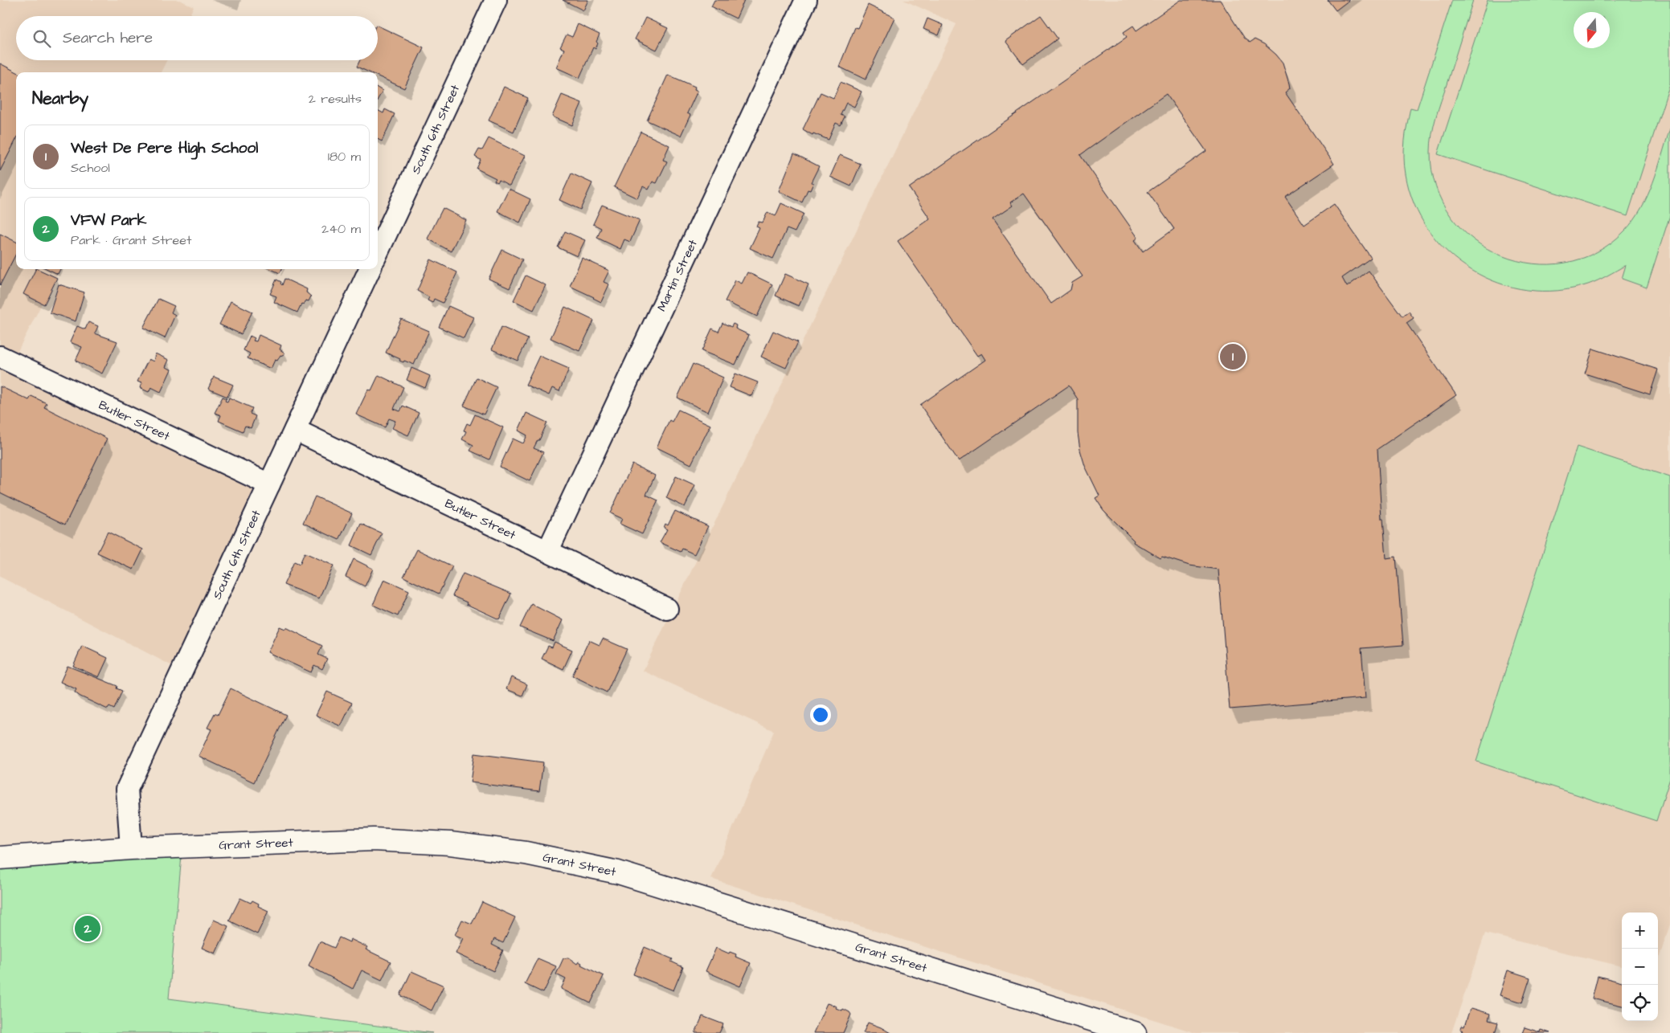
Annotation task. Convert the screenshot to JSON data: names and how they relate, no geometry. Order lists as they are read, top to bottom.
{
  "streets": {
    "street": [
      "South 6th Street",
      "Martin Street",
      "Butler Street",
      "Grant Street"
    ]
  },
  "crossings": [
    ["South 6th Street", "Butler Street"],
    ["South 6th Street", "Grant Street"],
    ["Martin Street", "Butler Street"]
  ],
  "north": "bottom",
  "page": {
    "search": "Search here",
    "heading": ["Nearby", "2 results"],
    "list": [
      {
        "mark": "1",
        "name": "West De Pere High School",
        "note": "School",
        "value": "180 m"
      },
      {
        "mark": "2",
        "name": "VFW Park",
        "note": "Park · Grant Street",
        "value": "240 m"
      }
    ],
    "pins": ["1", "2"],
    "map_buttons": ["+", "−"]
  }
}
